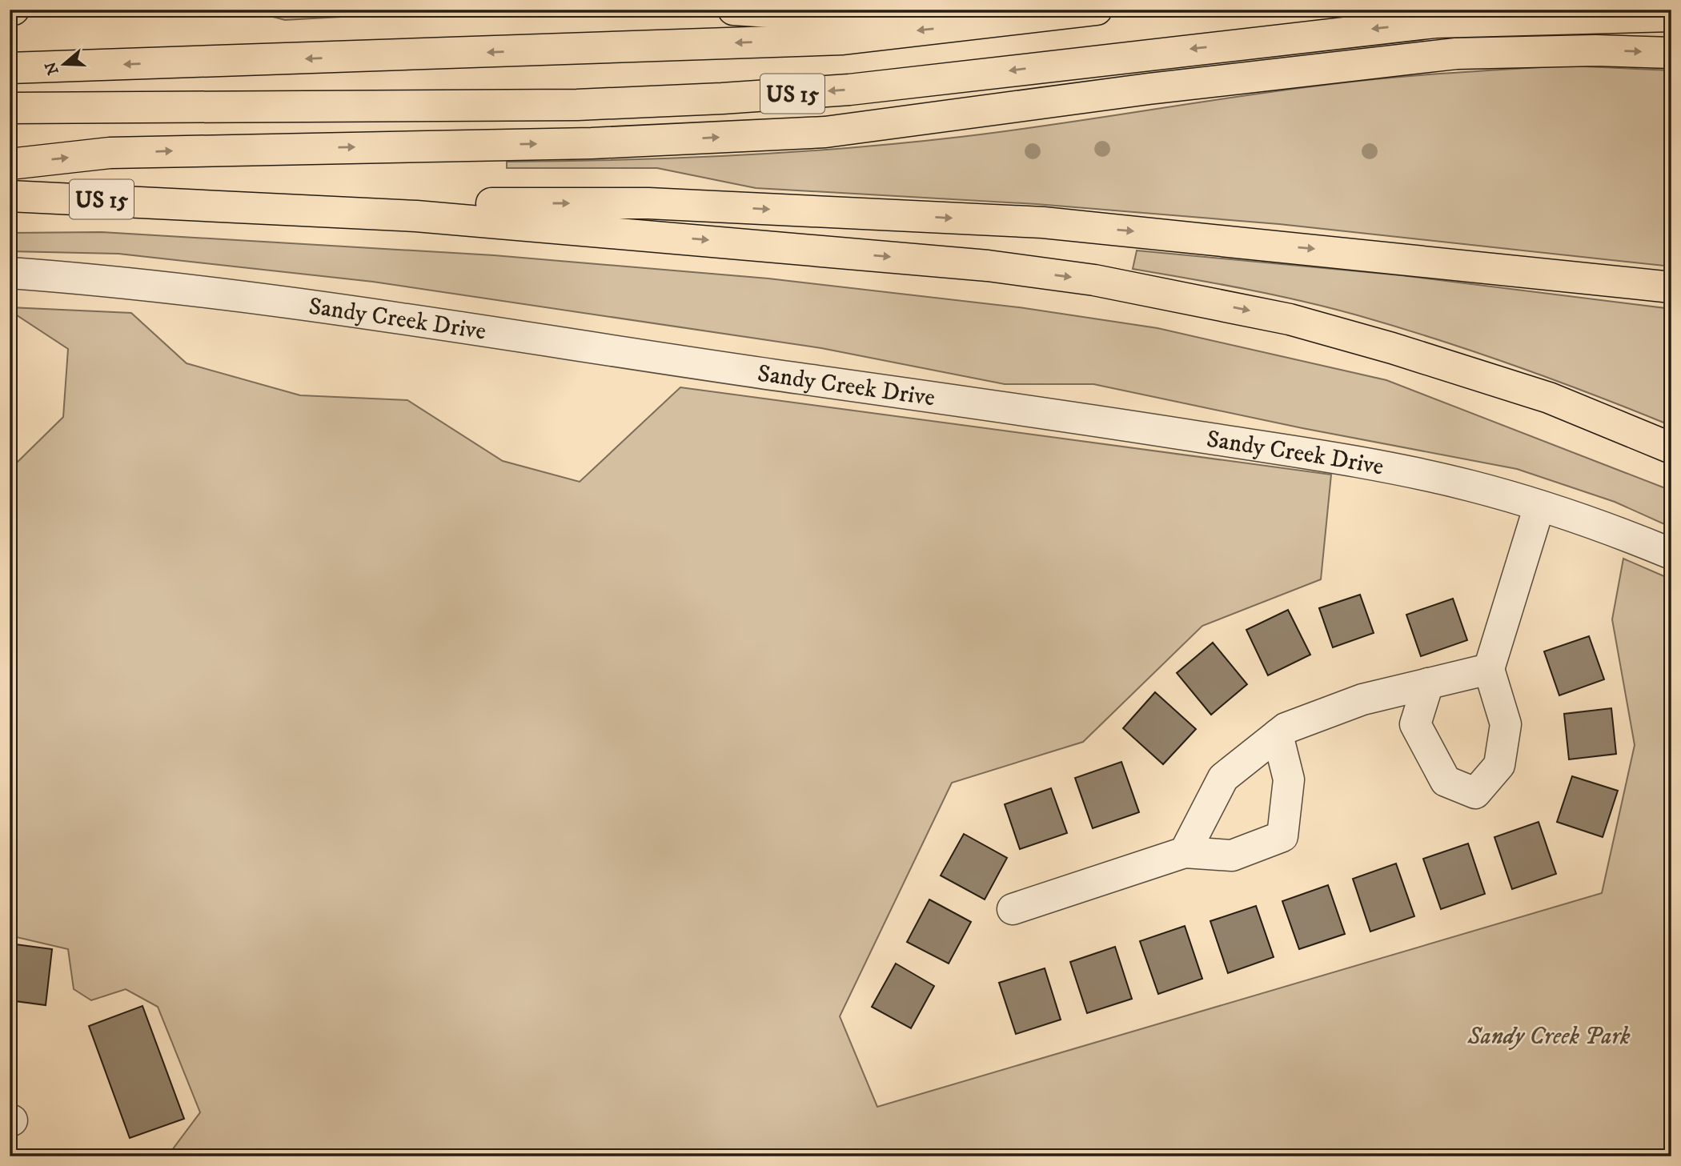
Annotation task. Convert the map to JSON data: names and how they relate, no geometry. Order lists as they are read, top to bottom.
{
  "streets": {
    "highway": ["US 15"],
    "street": ["Sandy Creek Drive"]
  },
  "parks": ["Sandy Creek Park"],
  "north": "left"
}
